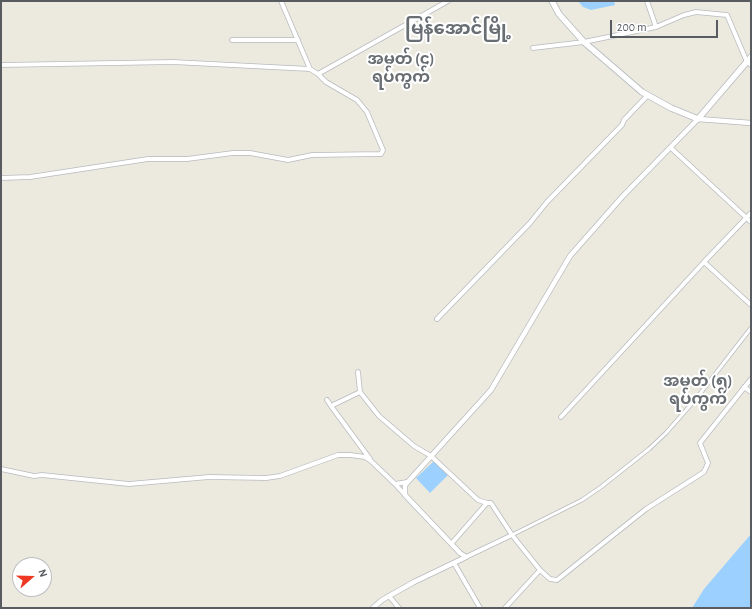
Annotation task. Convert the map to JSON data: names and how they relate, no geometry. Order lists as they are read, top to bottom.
{
  "districts": ["မြန်အောင်မြို့", "အမှတ် (၄) ရပ်ကွက်", "အမှတ် (၅) ရပ်ကွက်"],
  "scale_bar": "200 m",
  "north": "right"
}
